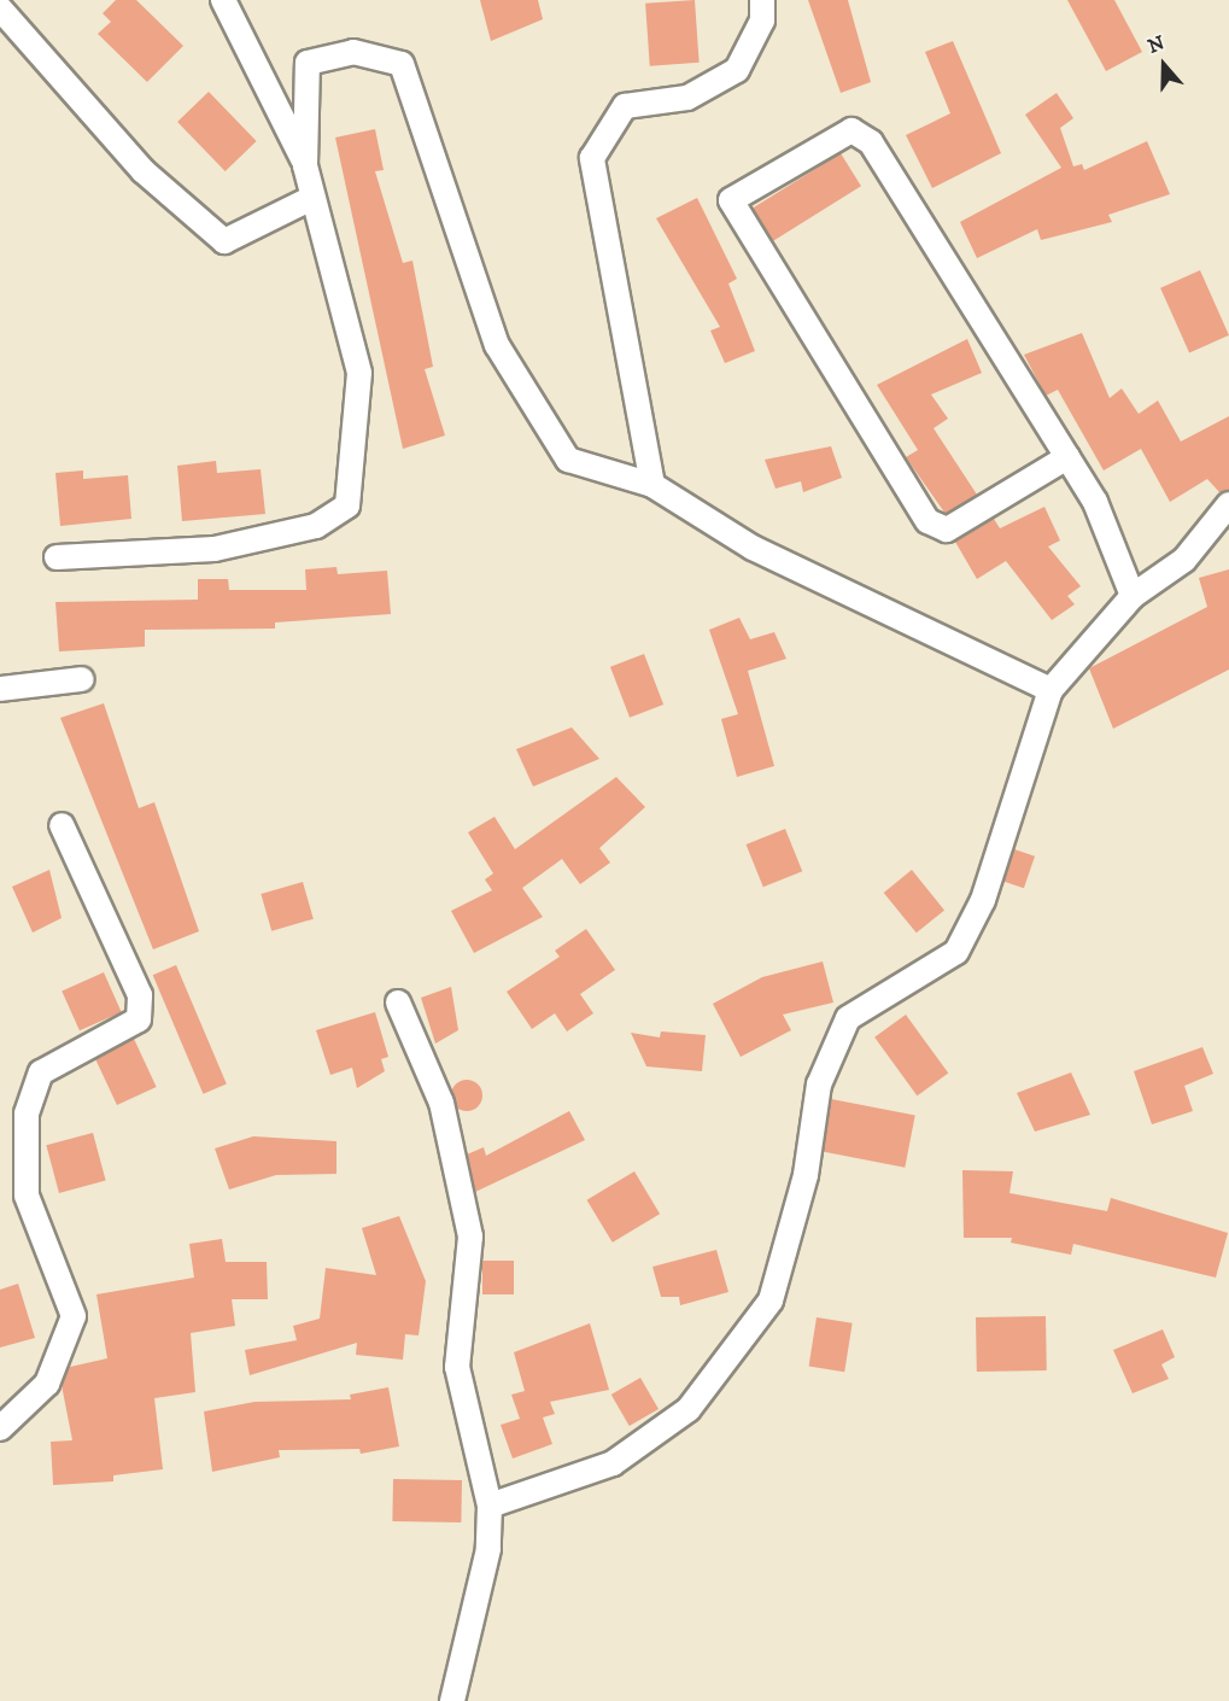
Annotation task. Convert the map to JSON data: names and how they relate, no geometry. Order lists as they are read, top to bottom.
{
  "north": "top"
}
